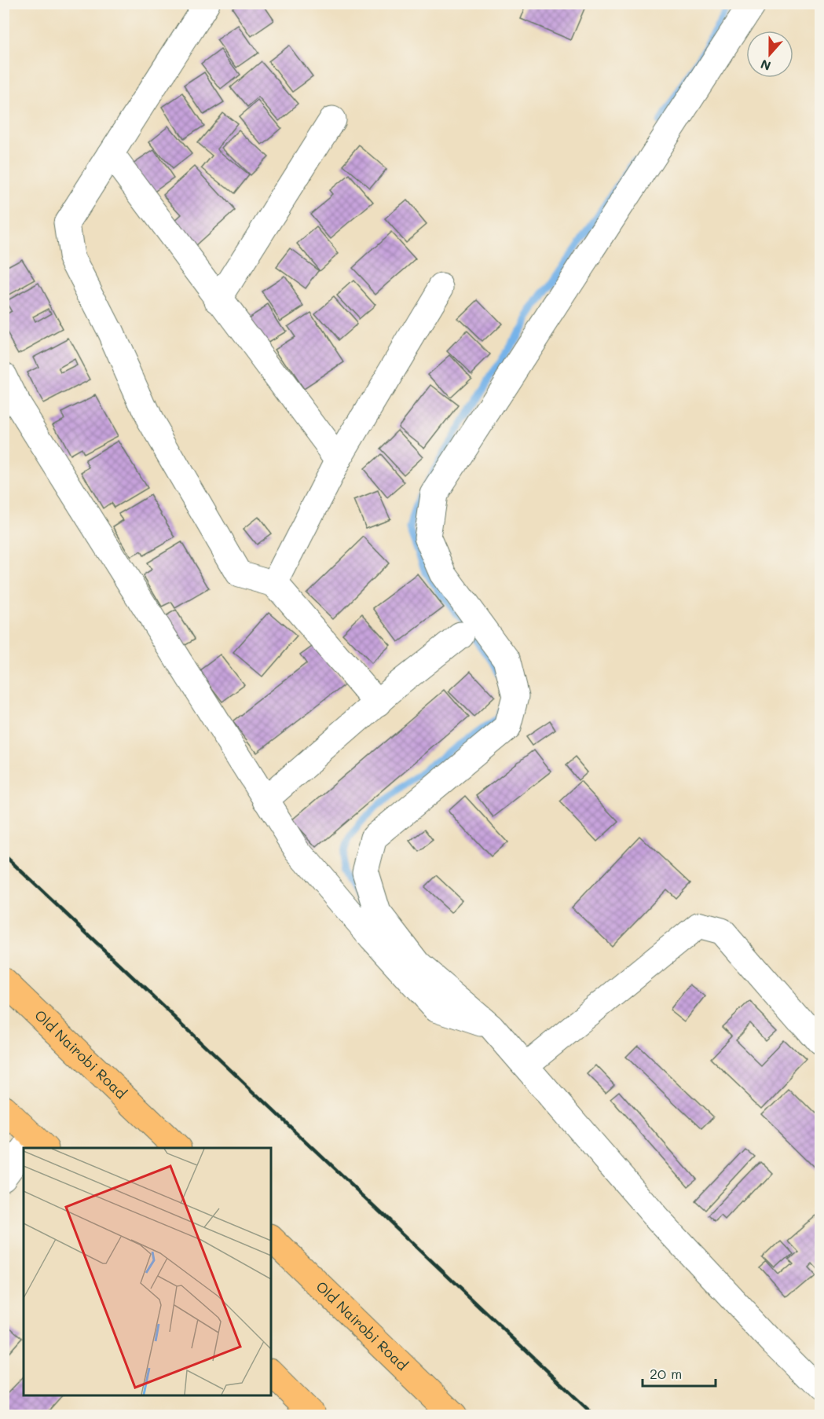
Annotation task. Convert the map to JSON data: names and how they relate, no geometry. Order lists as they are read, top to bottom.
{
  "streets": {
    "highway": ["Old Nairobi Road"]
  },
  "scale_bar": "20 m",
  "north": "bottom"
}
